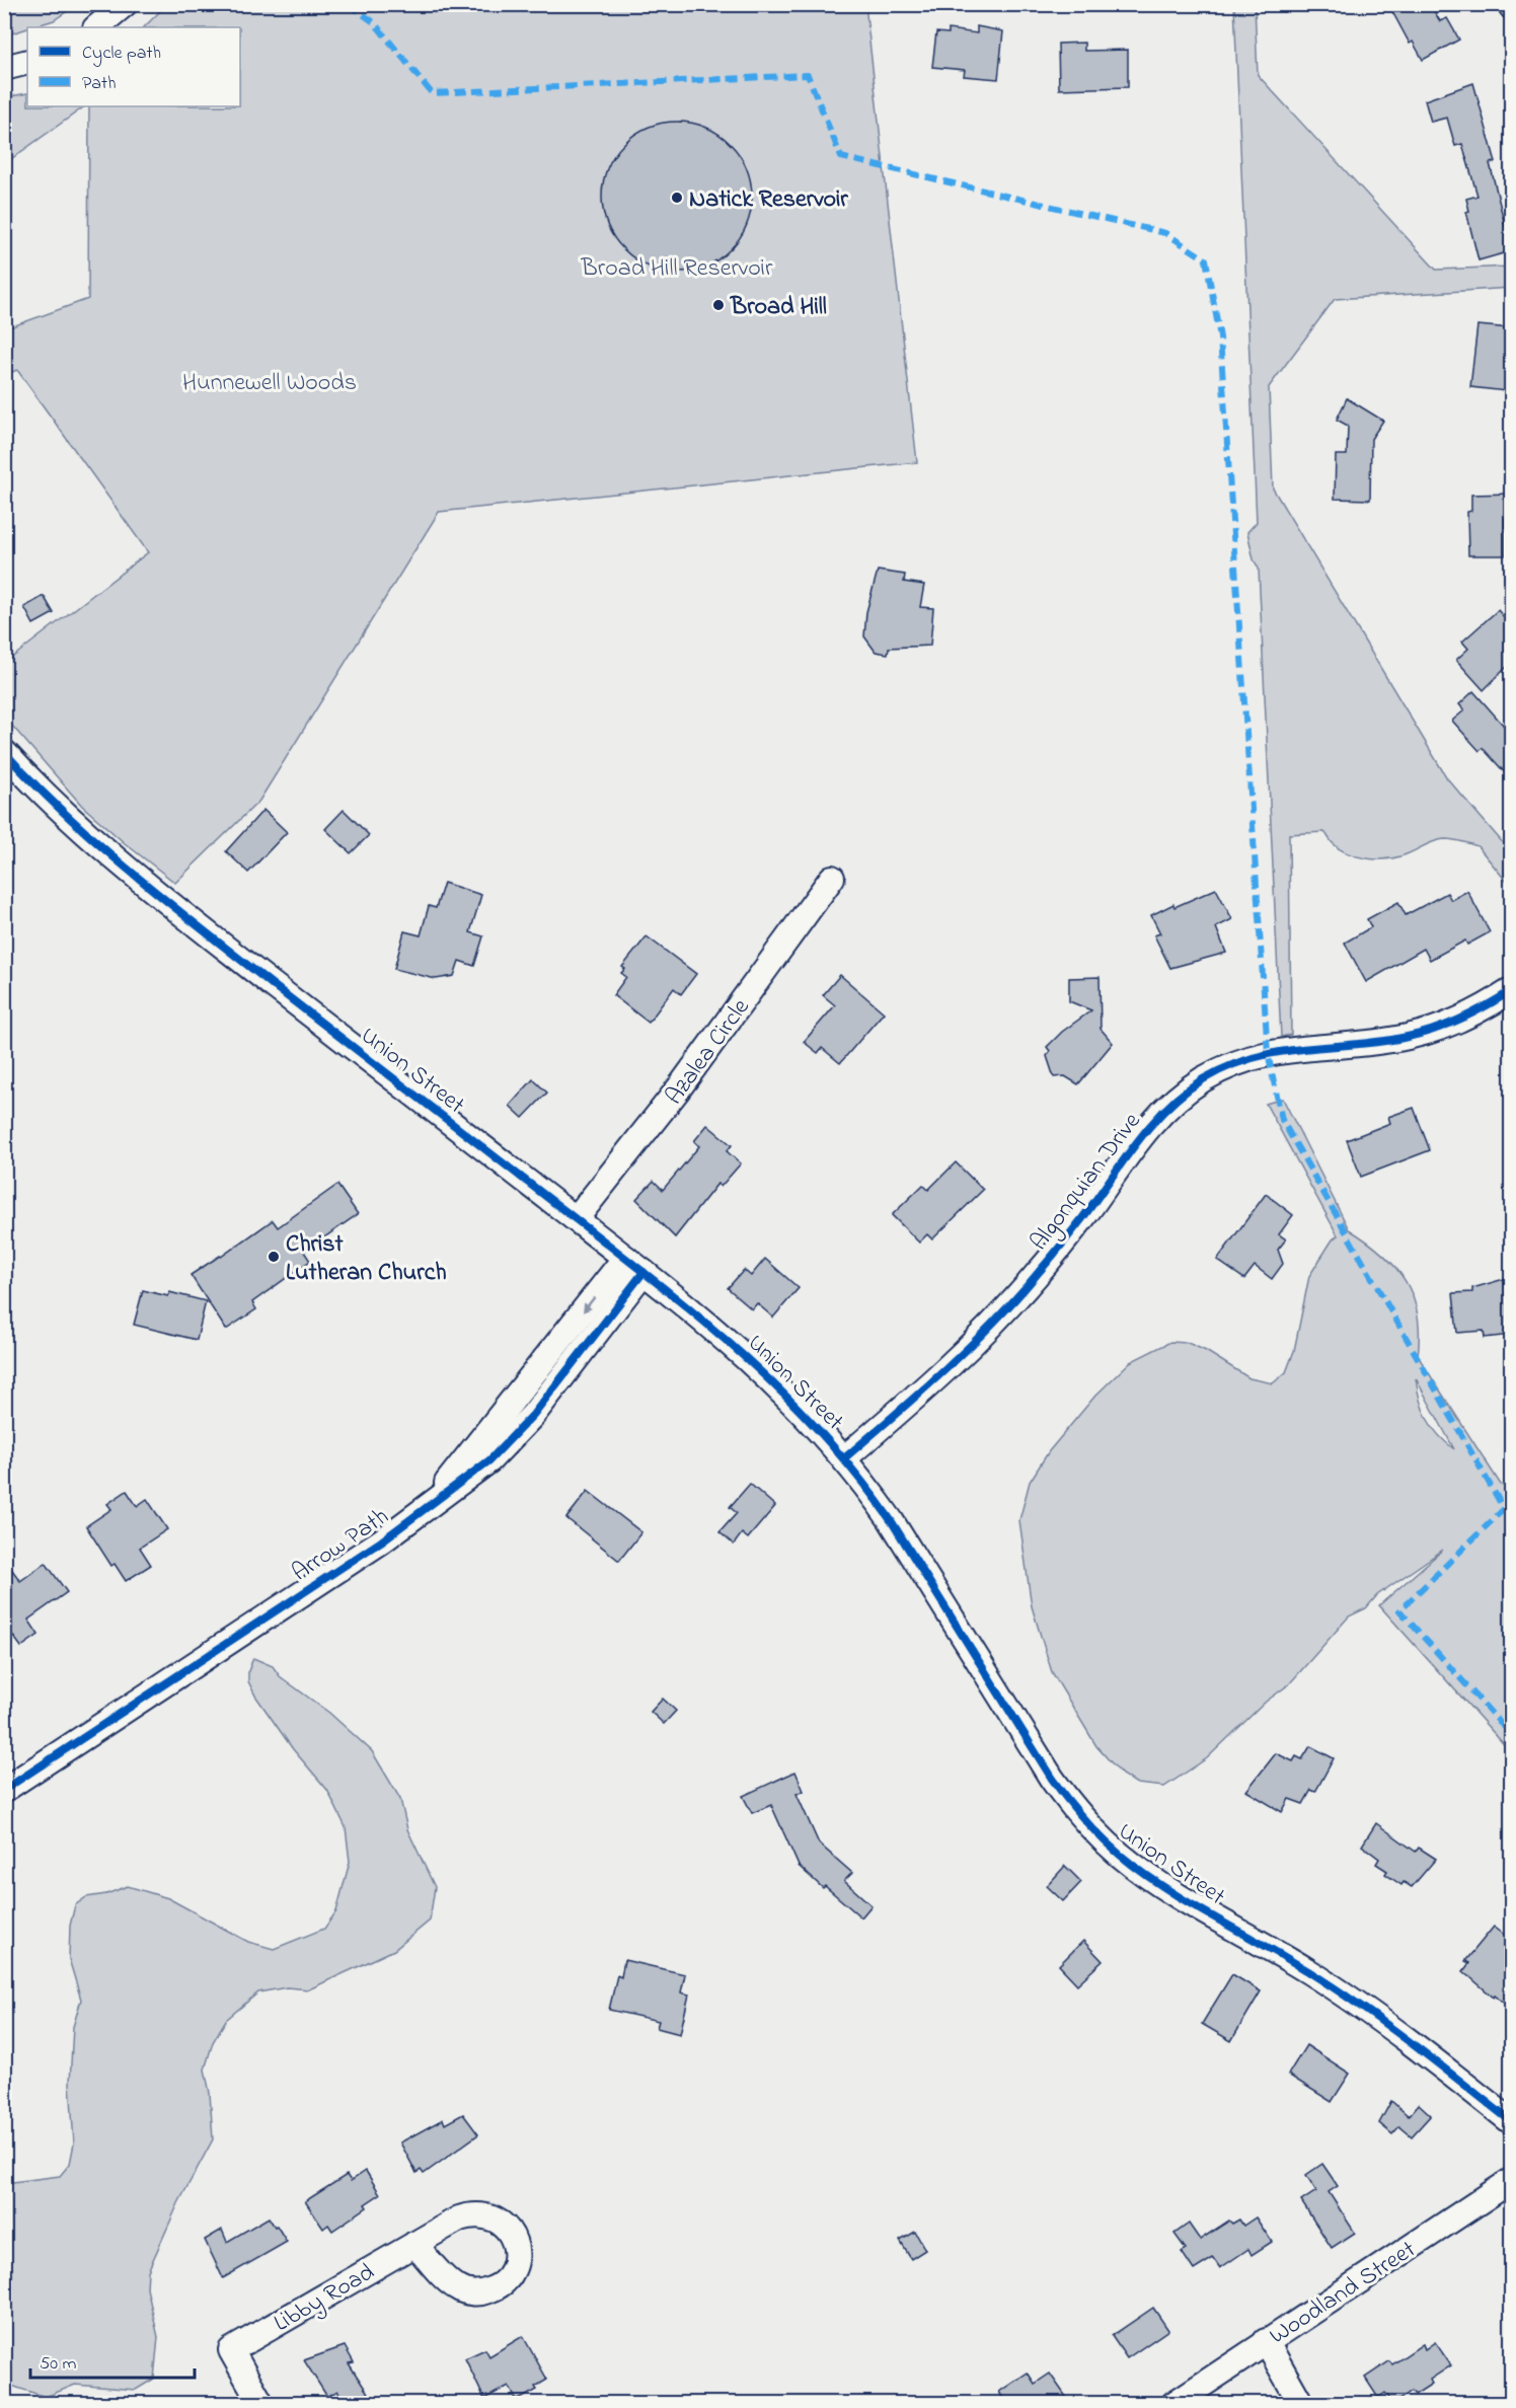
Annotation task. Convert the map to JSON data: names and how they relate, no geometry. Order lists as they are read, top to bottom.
{
  "streets": {
    "street": [
      "Azalea Circle",
      "Union Street",
      "Algonquian Drive",
      "Arrow Path",
      "Woodland Street",
      "Libby Road"
    ]
  },
  "crossings": [
    ["Azalea Circle", "Union Street"],
    ["Union Street", "Algonquian Drive"],
    ["Union Street", "Arrow Path"]
  ],
  "parks": ["Broad Hill Reservoir", "Hunnewell Woods"],
  "places": ["Natick Reservoir", "Broad Hill", "Christ Lutheran Church"],
  "legend": ["Cycle path", "Path"],
  "scale_bar": "50 m"
}
